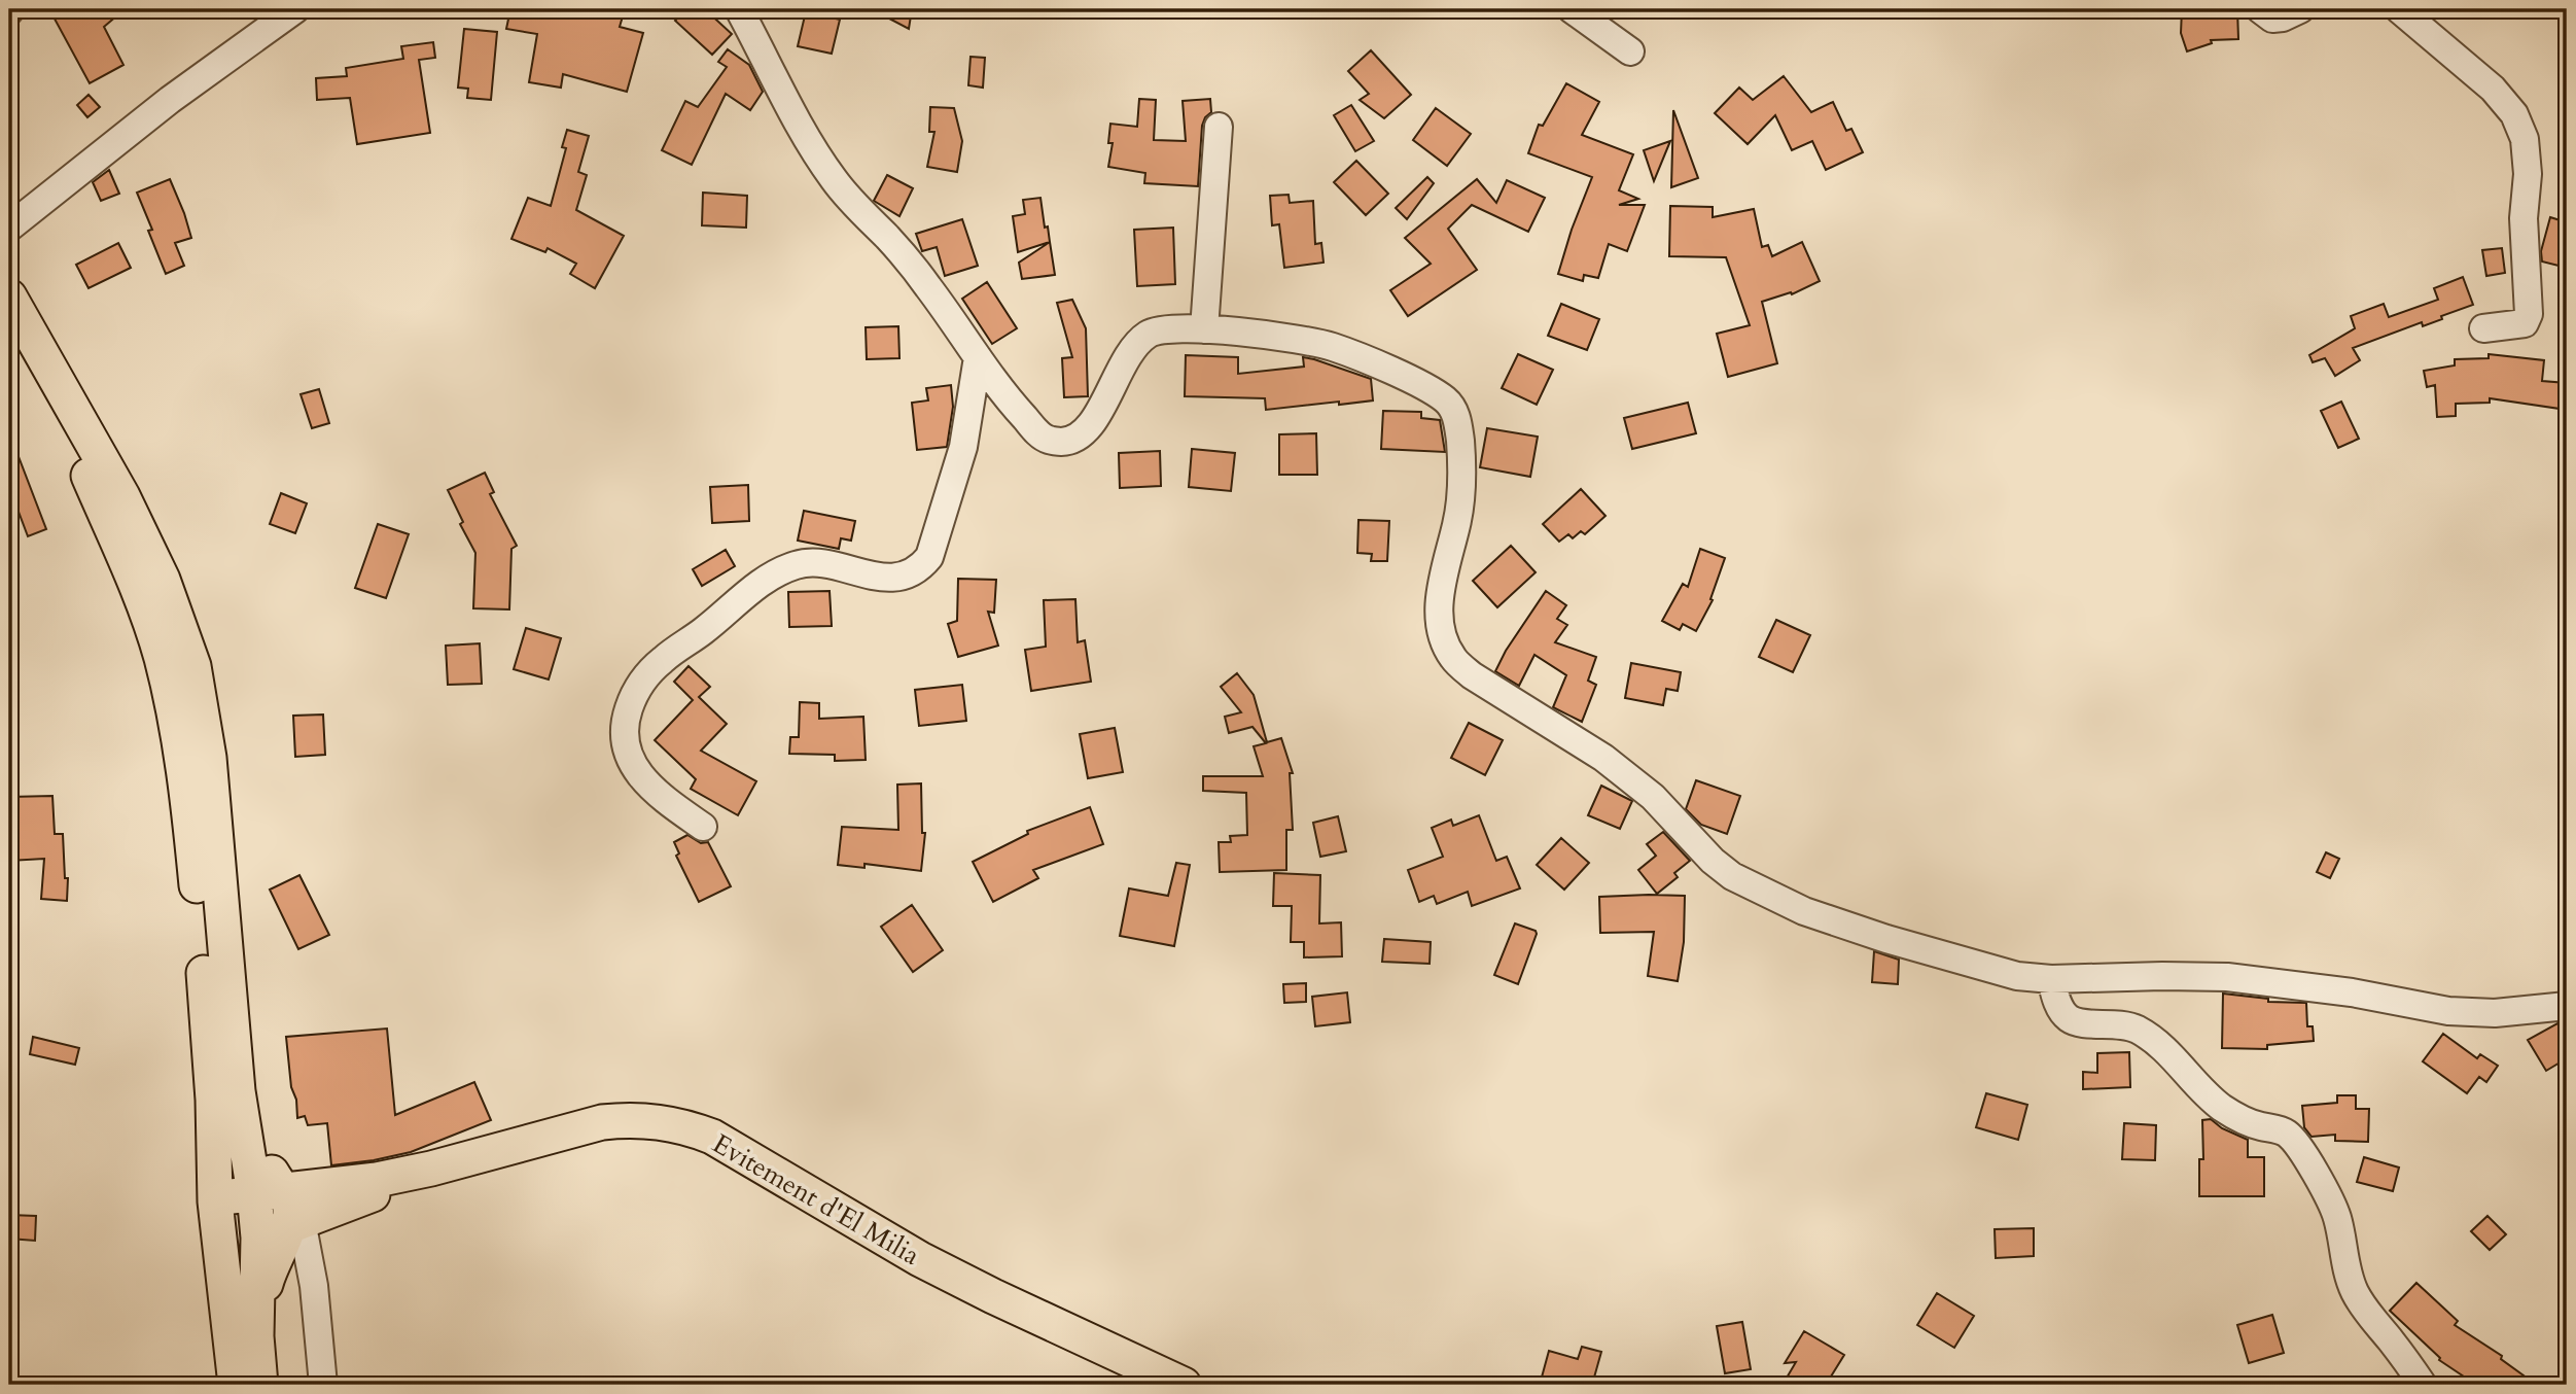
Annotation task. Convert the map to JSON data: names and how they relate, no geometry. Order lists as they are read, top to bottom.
{
  "streets": {
    "main road": ["Evitement d'El Milia"]
  }
}
